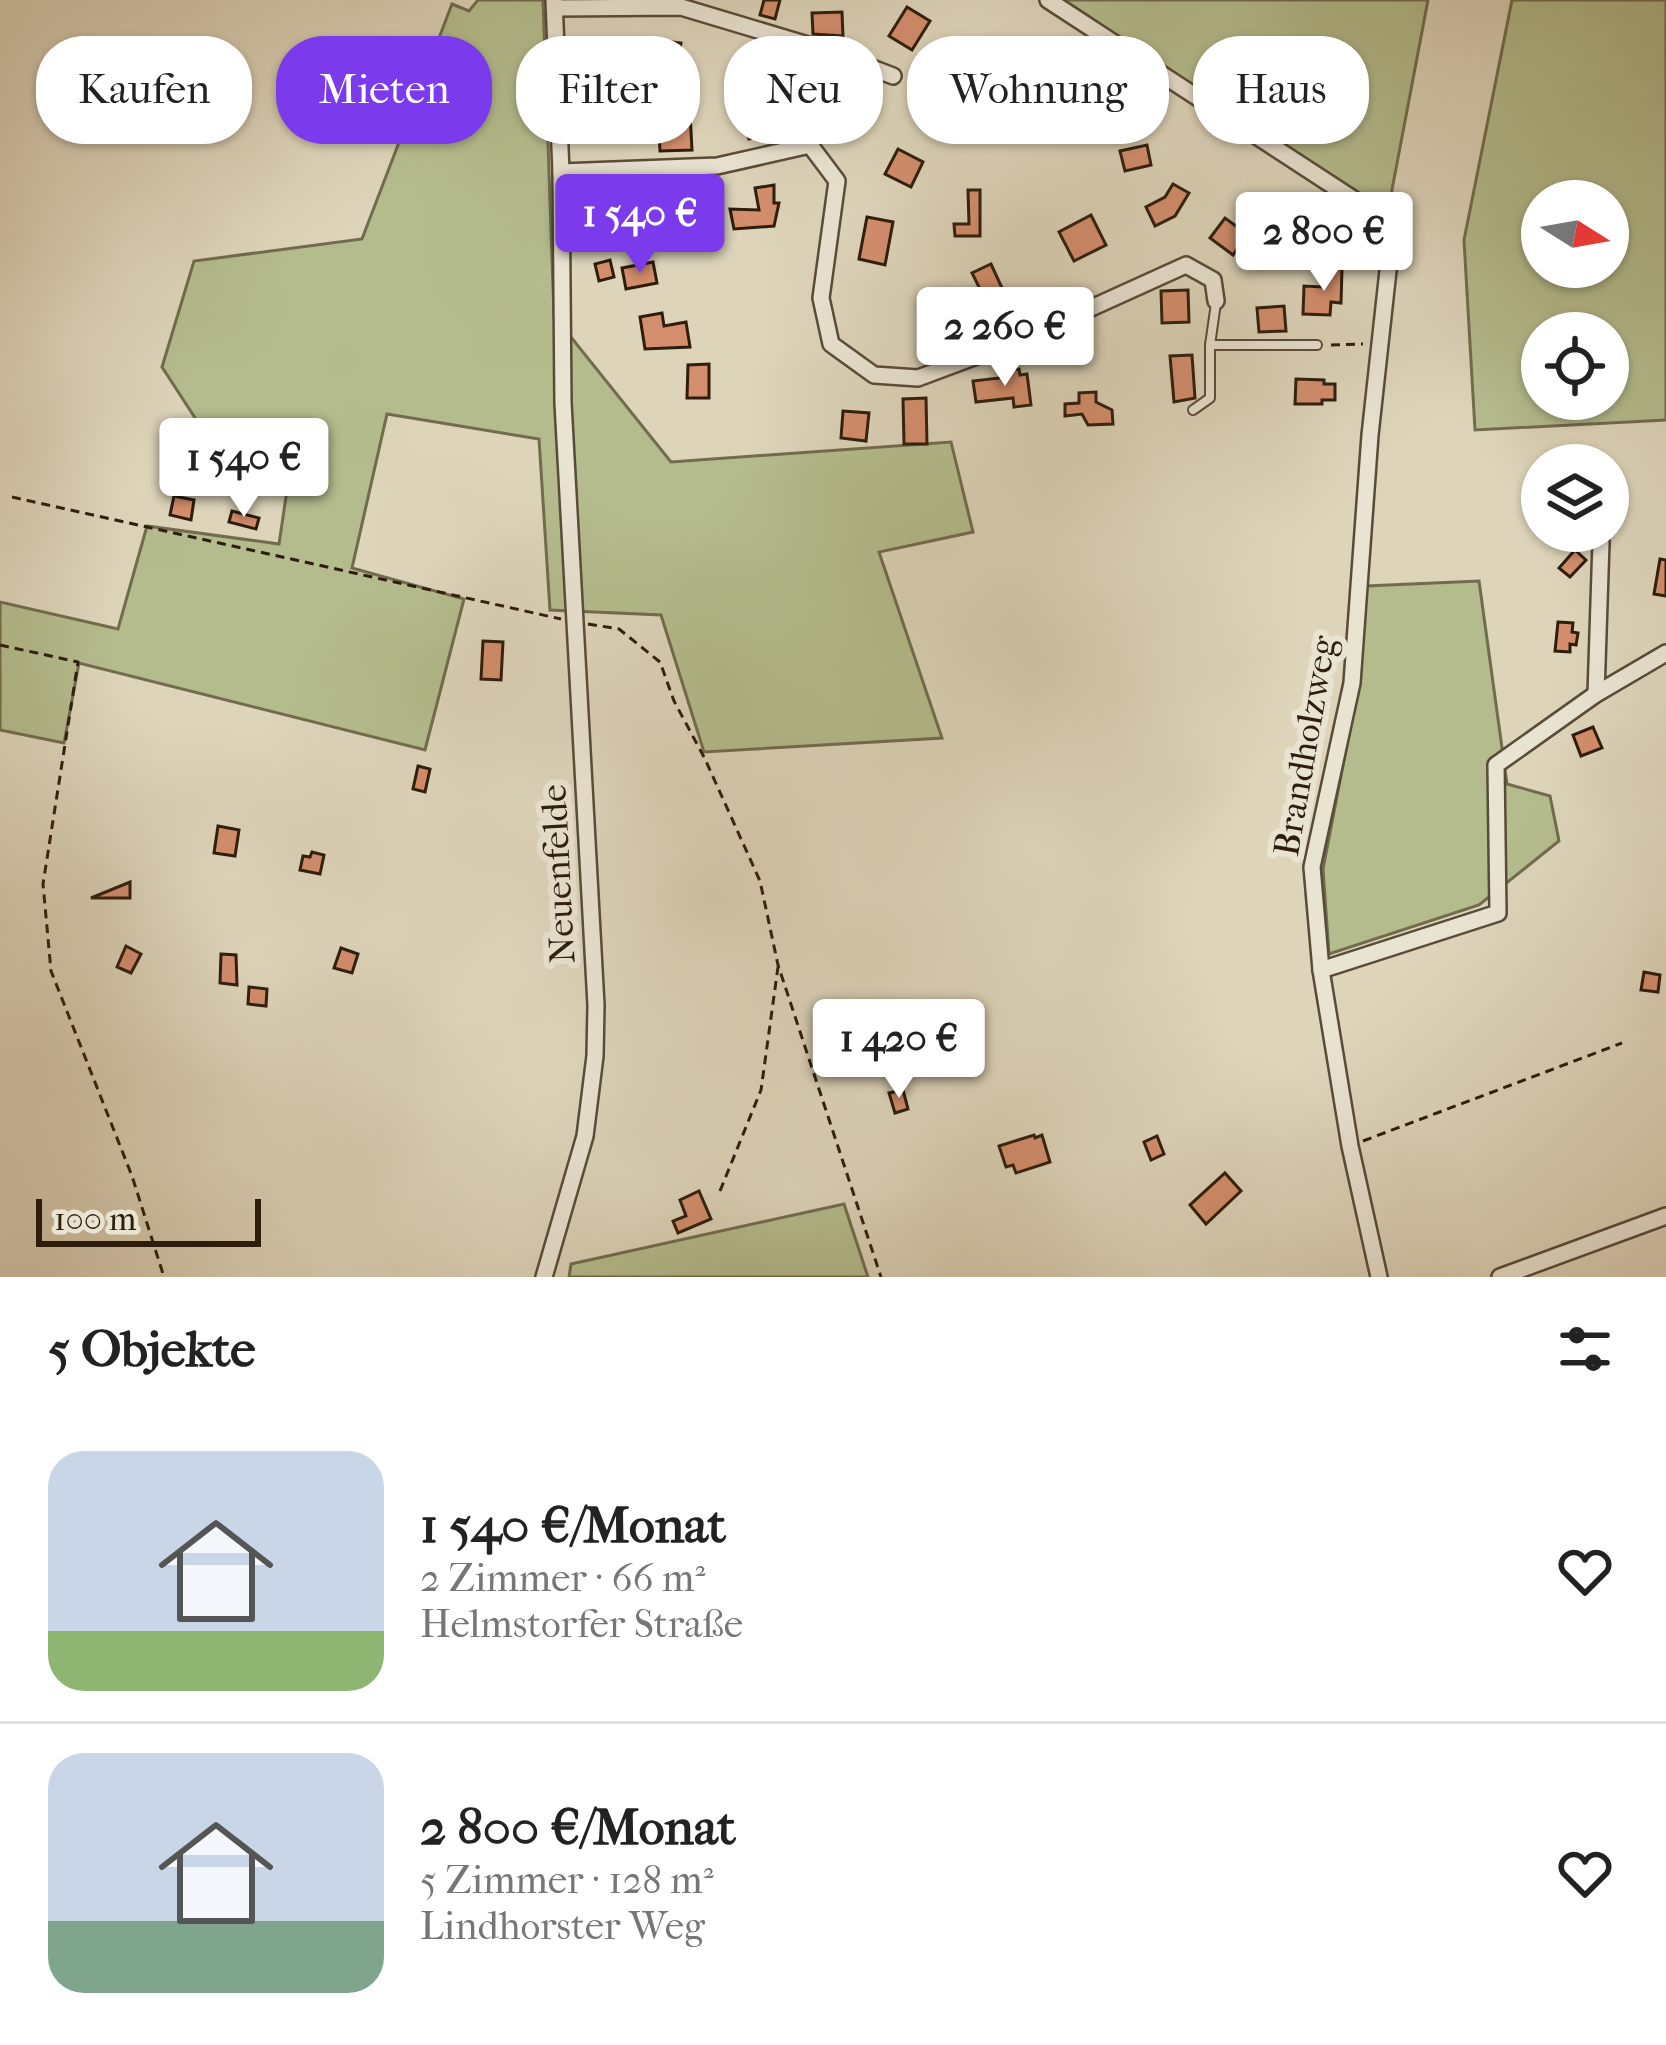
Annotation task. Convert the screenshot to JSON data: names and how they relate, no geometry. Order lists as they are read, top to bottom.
{
  "streets": {
    "street": ["Brandholzweg", "Neuenfelde"]
  },
  "scale_bar": "100 m",
  "north": "right",
  "page": {
    "chip": [
      "Kaufen",
      "Mieten",
      "Filter",
      "Neu",
      "Wohnung",
      "Haus"
    ],
    "price": [
      "1 540 €",
      "2 800 €",
      "2 260 €",
      "1 540 €",
      "1 420 €"
    ],
    "scale": "100 m",
    "heading": "5 Objekte",
    "list": [
      {
        "name": "1 540 €/Monat",
        "note": "2 Zimmer · 66 m² · Helmstorfer Straße"
      },
      {
        "name": "2 800 €/Monat",
        "note": "5 Zimmer · 128 m² · Lindhorster Weg"
      }
    ]
  }
}
